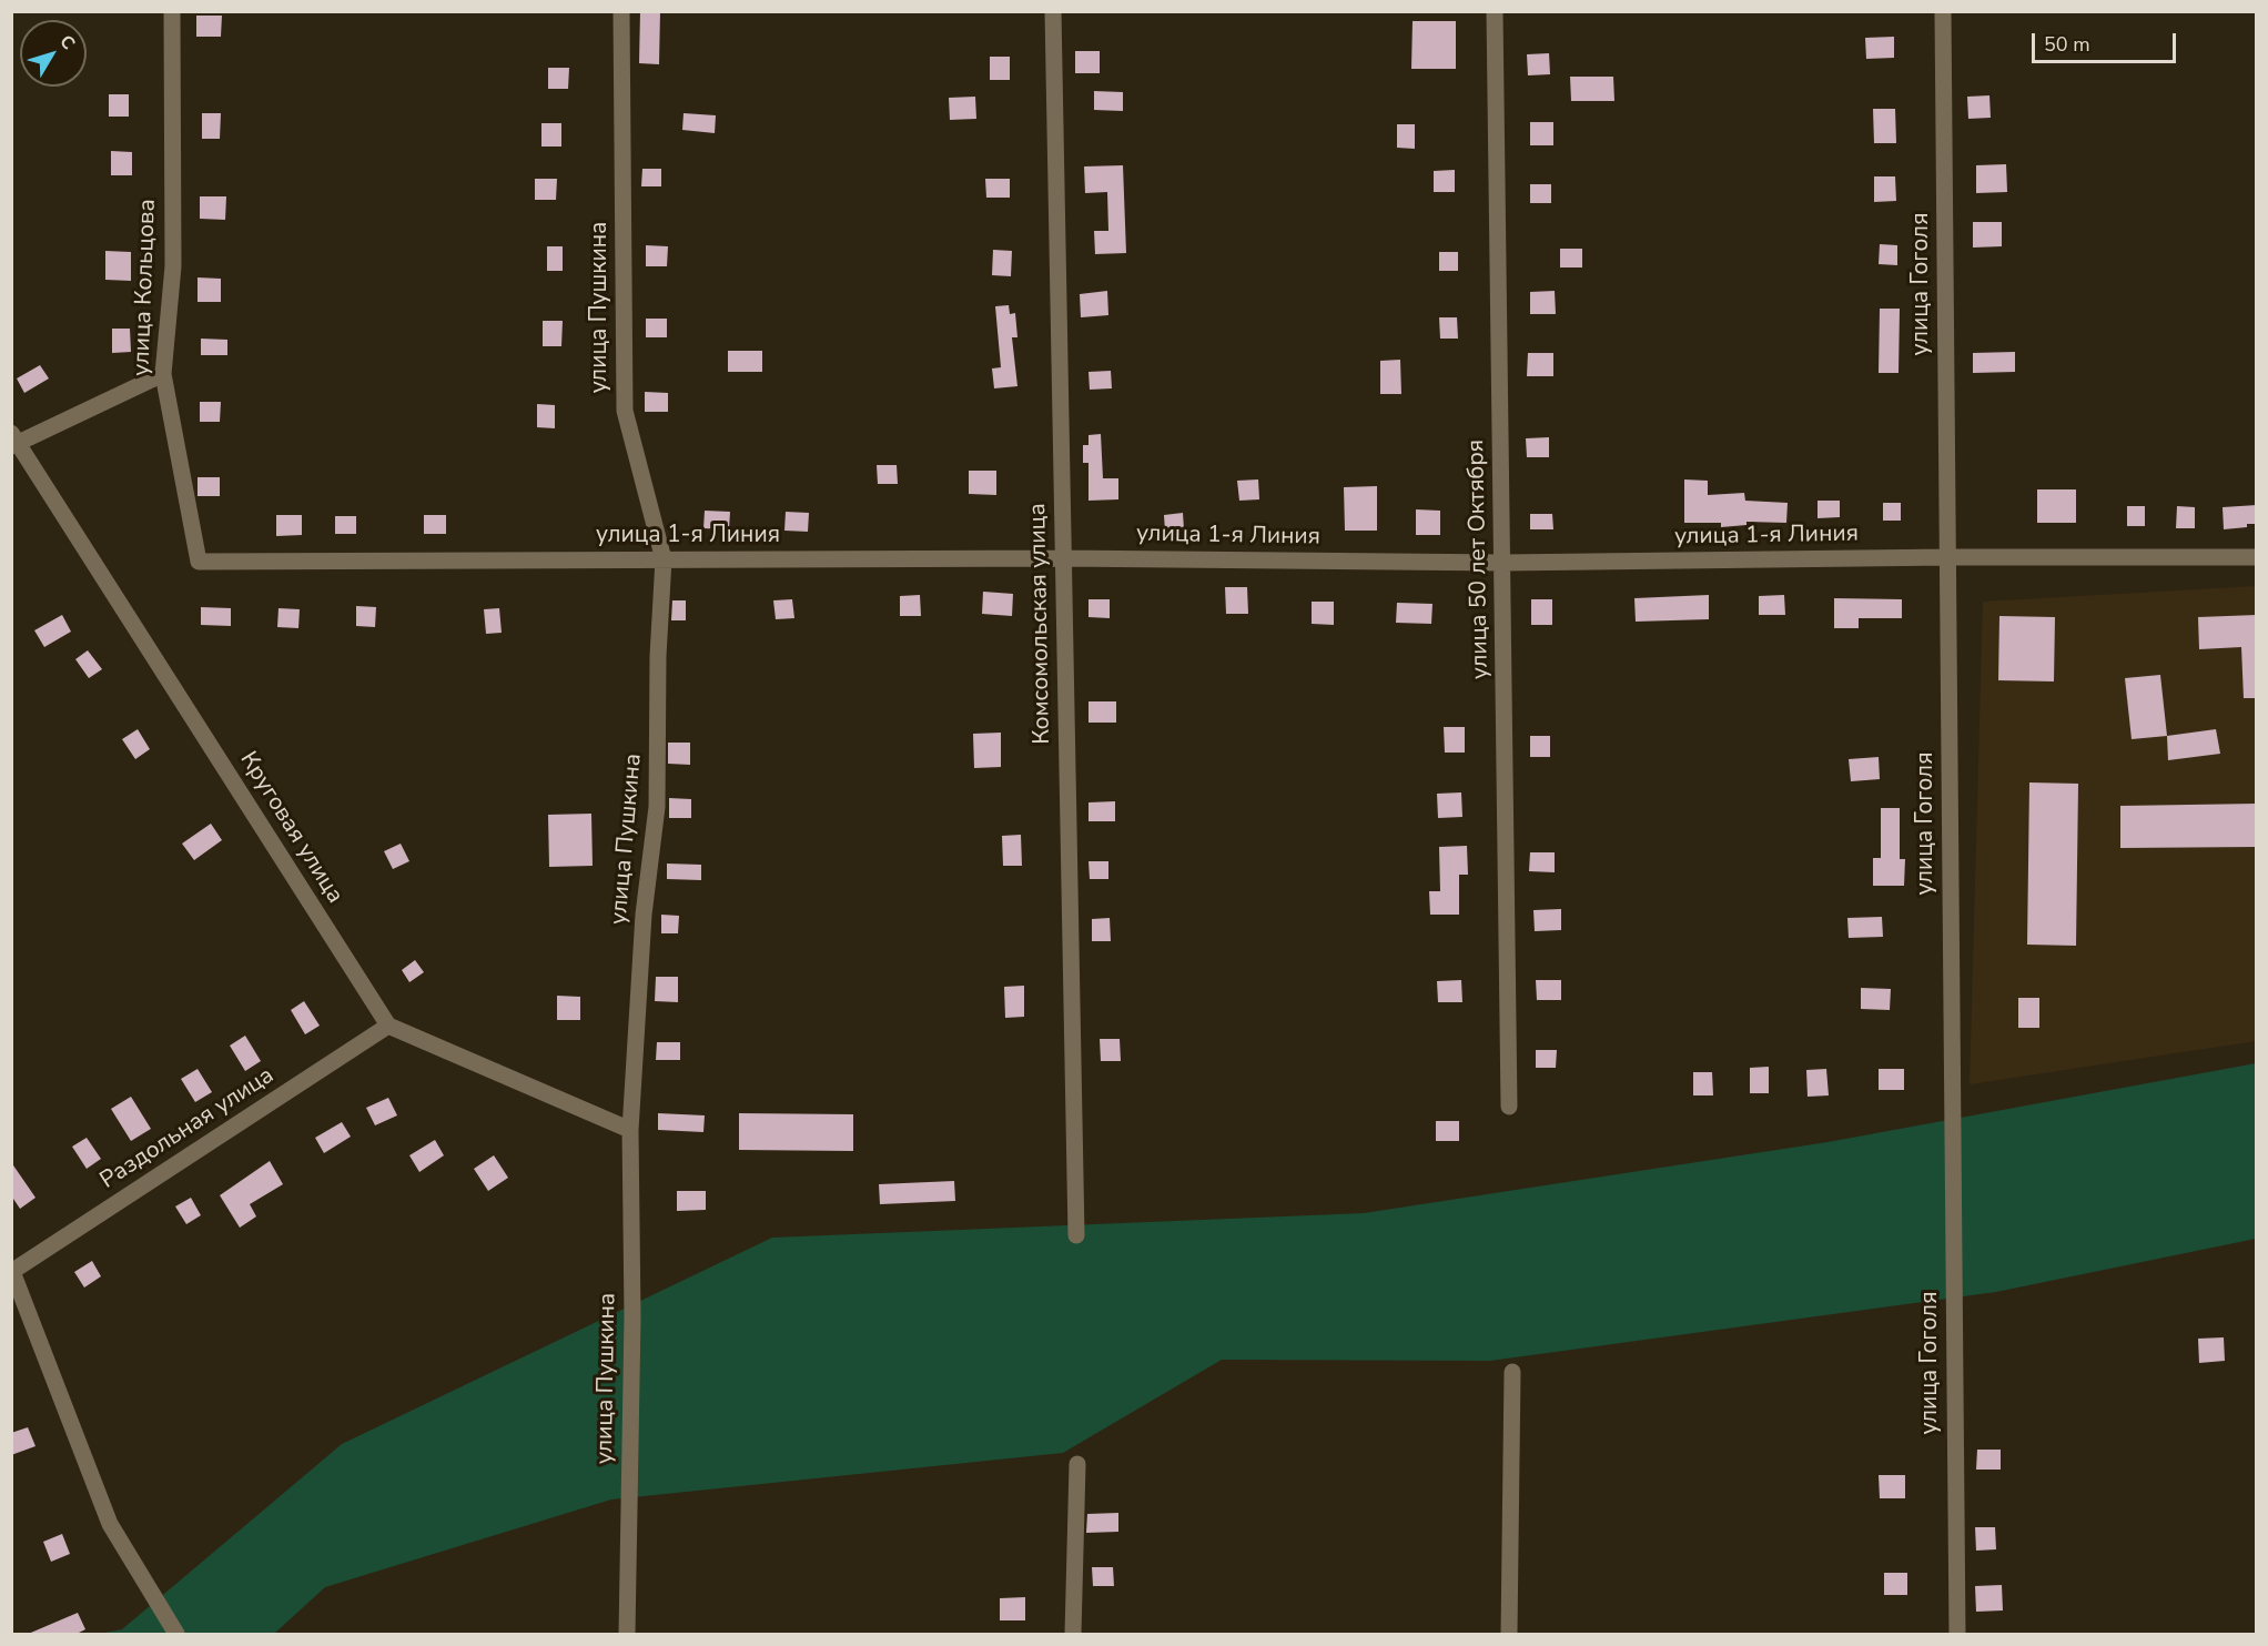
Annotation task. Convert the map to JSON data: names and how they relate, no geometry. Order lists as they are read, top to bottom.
{
  "streets": {
    "street": [
      "улица Гоголя",
      "улица Кольцова",
      "улица Пушкина",
      "улица 1-я Линия",
      "улица 50 лет Октября",
      "Комсомольская улица",
      "Круговая улица",
      "Раздольная улица"
    ]
  },
  "crossings": [
    ["улица Гоголя", "улица 1-я Линия"],
    ["улица Кольцова", "улица 1-я Линия"],
    ["улица Пушкина", "улица 1-я Линия"],
    ["улица 1-я Линия", "улица 50 лет Октября"],
    ["улица 1-я Линия", "Комсомольская улица"],
    ["Круговая улица", "Раздольная улица"]
  ],
  "scale_bar": "50 m",
  "north": "top right"
}
